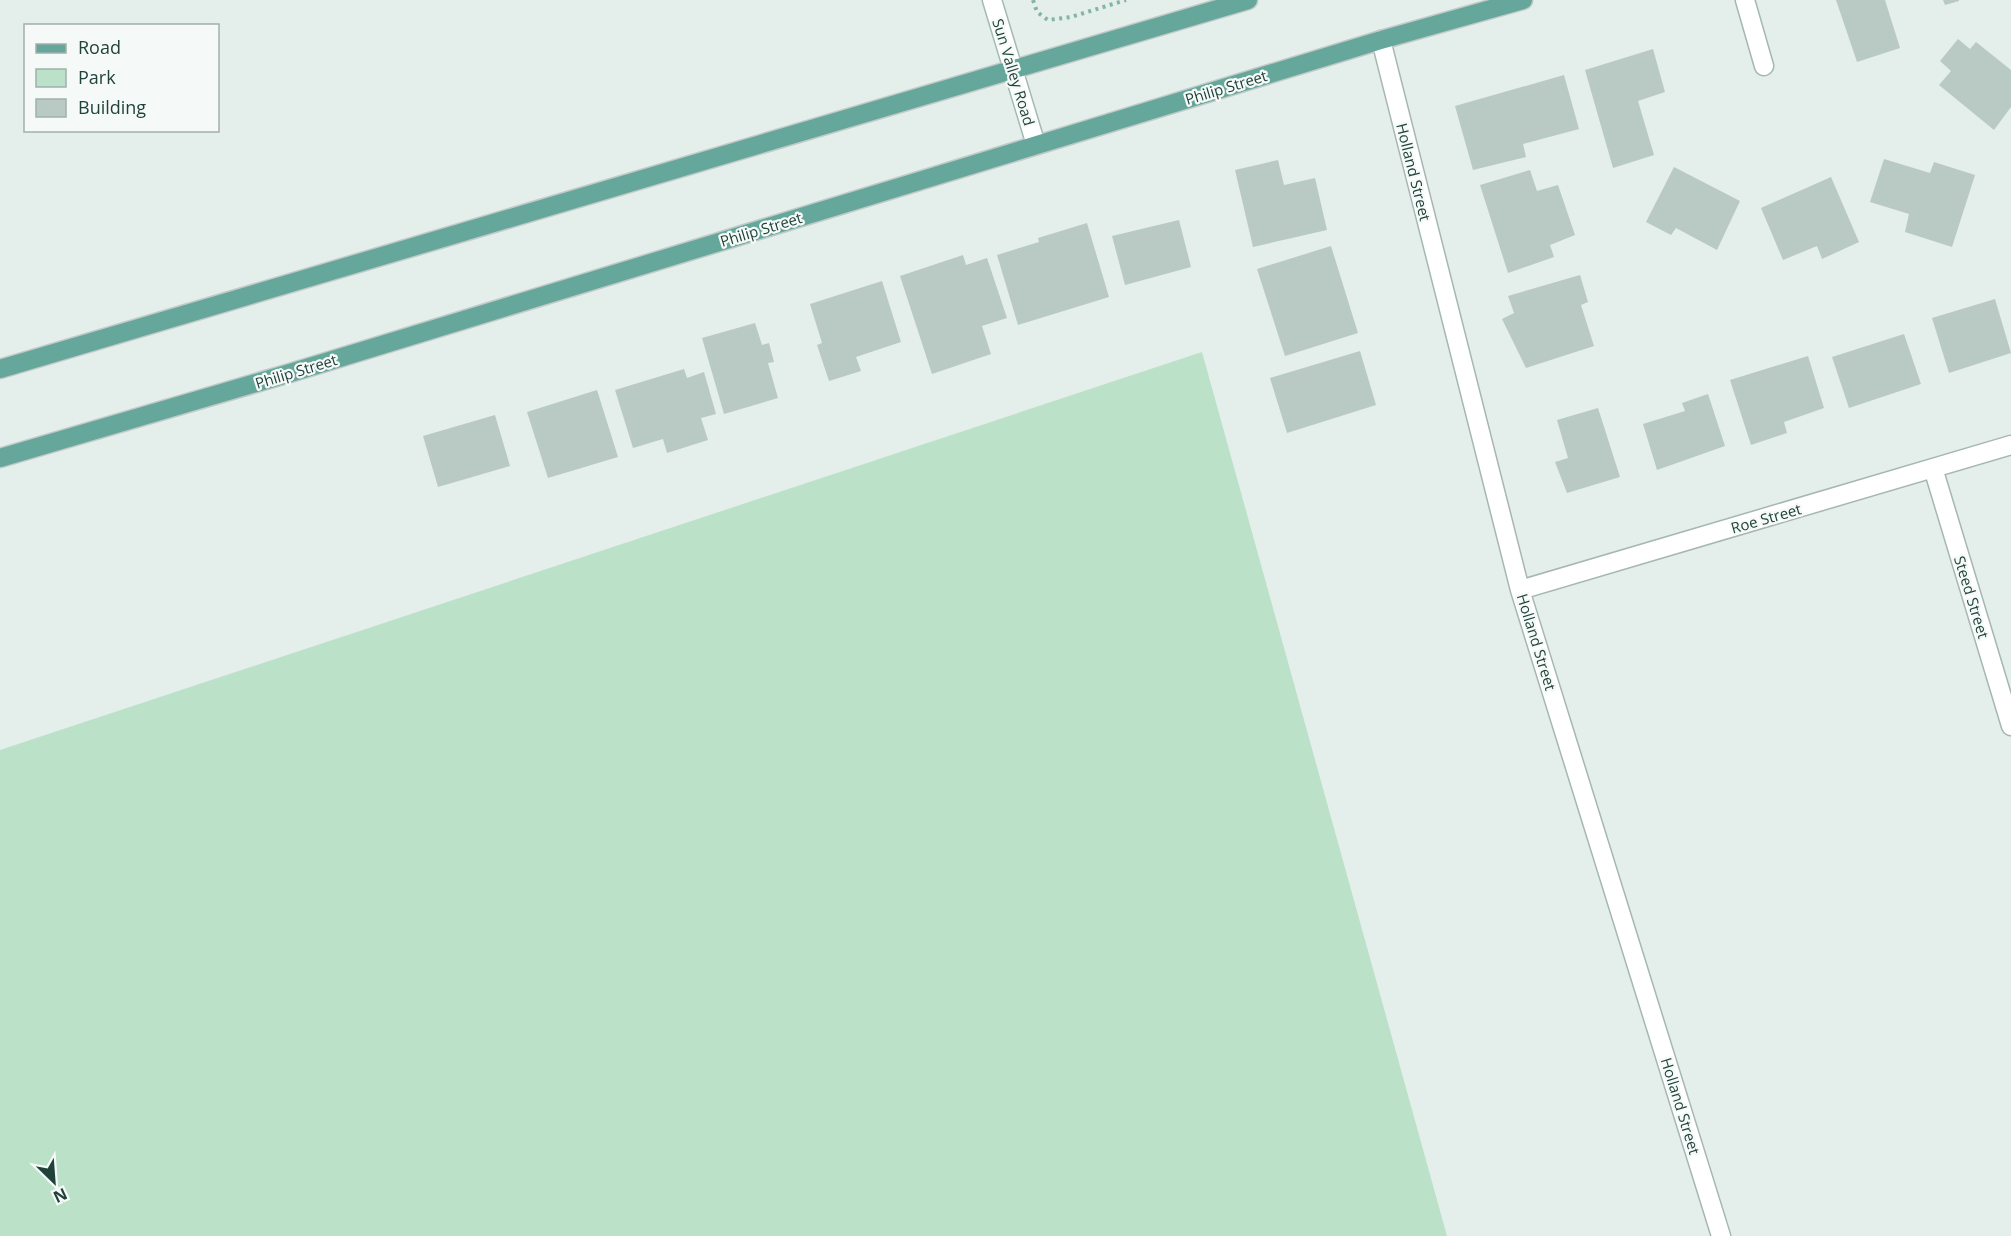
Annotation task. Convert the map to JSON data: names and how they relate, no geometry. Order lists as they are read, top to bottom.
{
  "streets": {
    "main road": ["Philip Street"],
    "street": [
      "Sun Valley Road",
      "Holland Street",
      "Roe Street",
      "Steed Street"
    ]
  },
  "crossings": [
    ["Sun Valley Road", "Philip Street"],
    ["Philip Street", "Holland Street"],
    ["Holland Street", "Roe Street"],
    ["Roe Street", "Steed Street"]
  ],
  "legend": ["Road", "Park", "Building"],
  "north": "bottom right"
}
